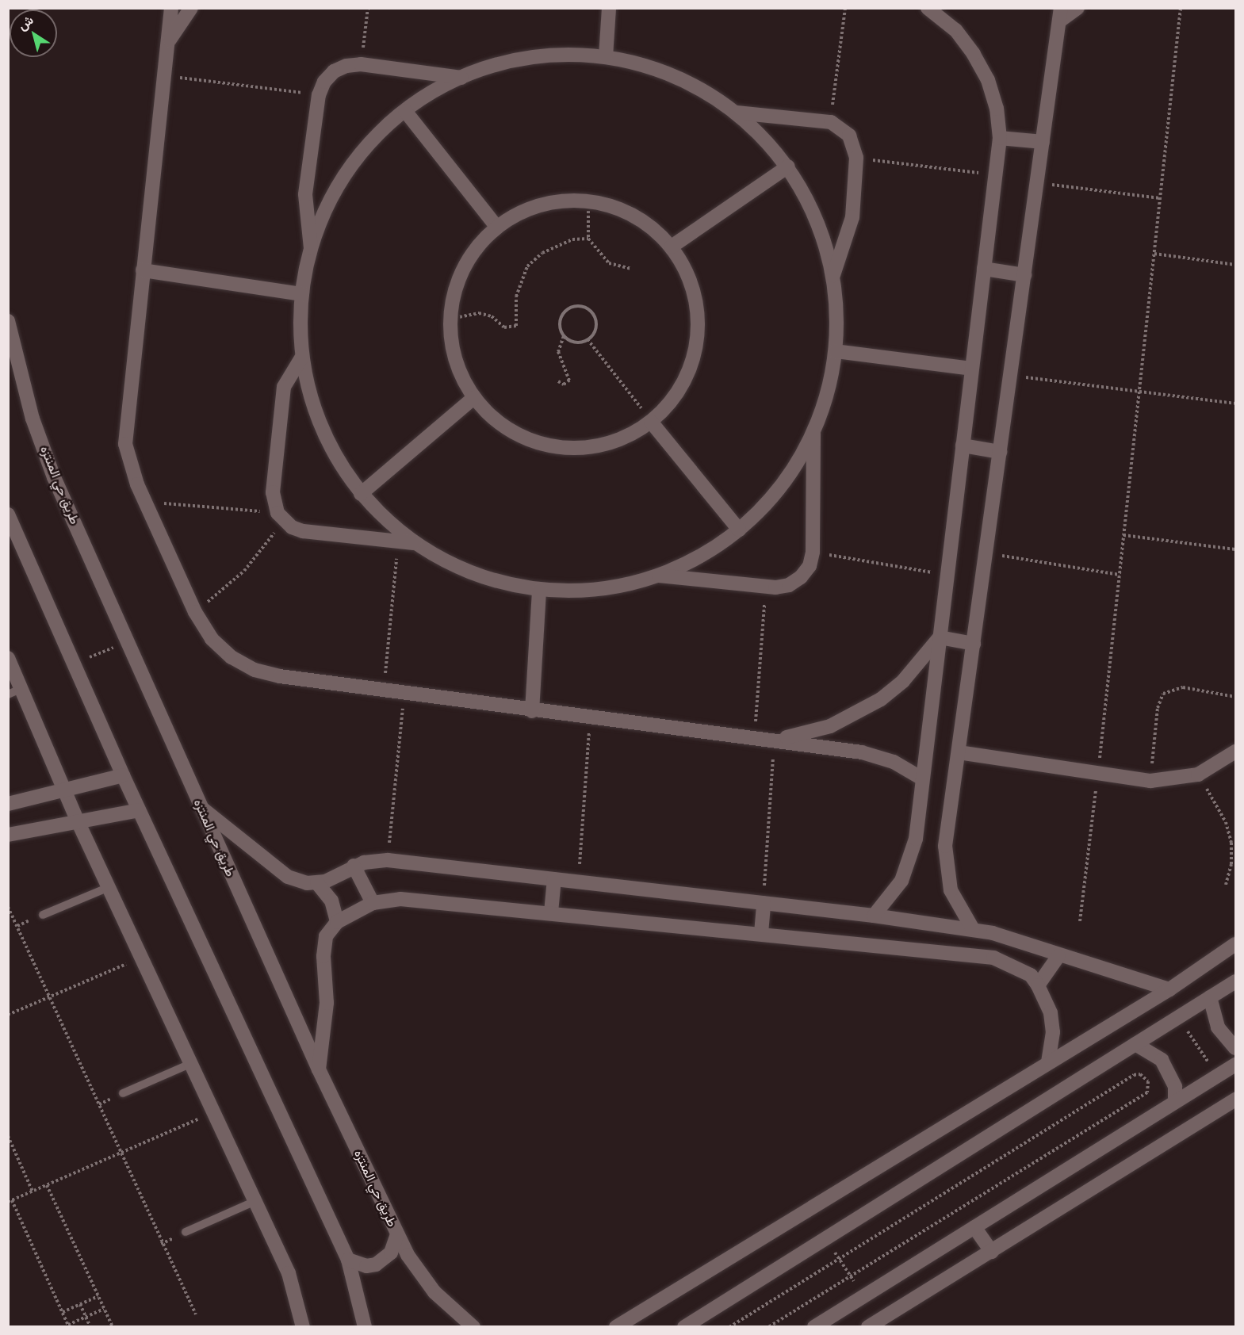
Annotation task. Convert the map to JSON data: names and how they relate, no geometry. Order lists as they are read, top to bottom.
{
  "streets": {
    "street": ["طريق حي المنتزه"]
  },
  "north": "top left"
}
